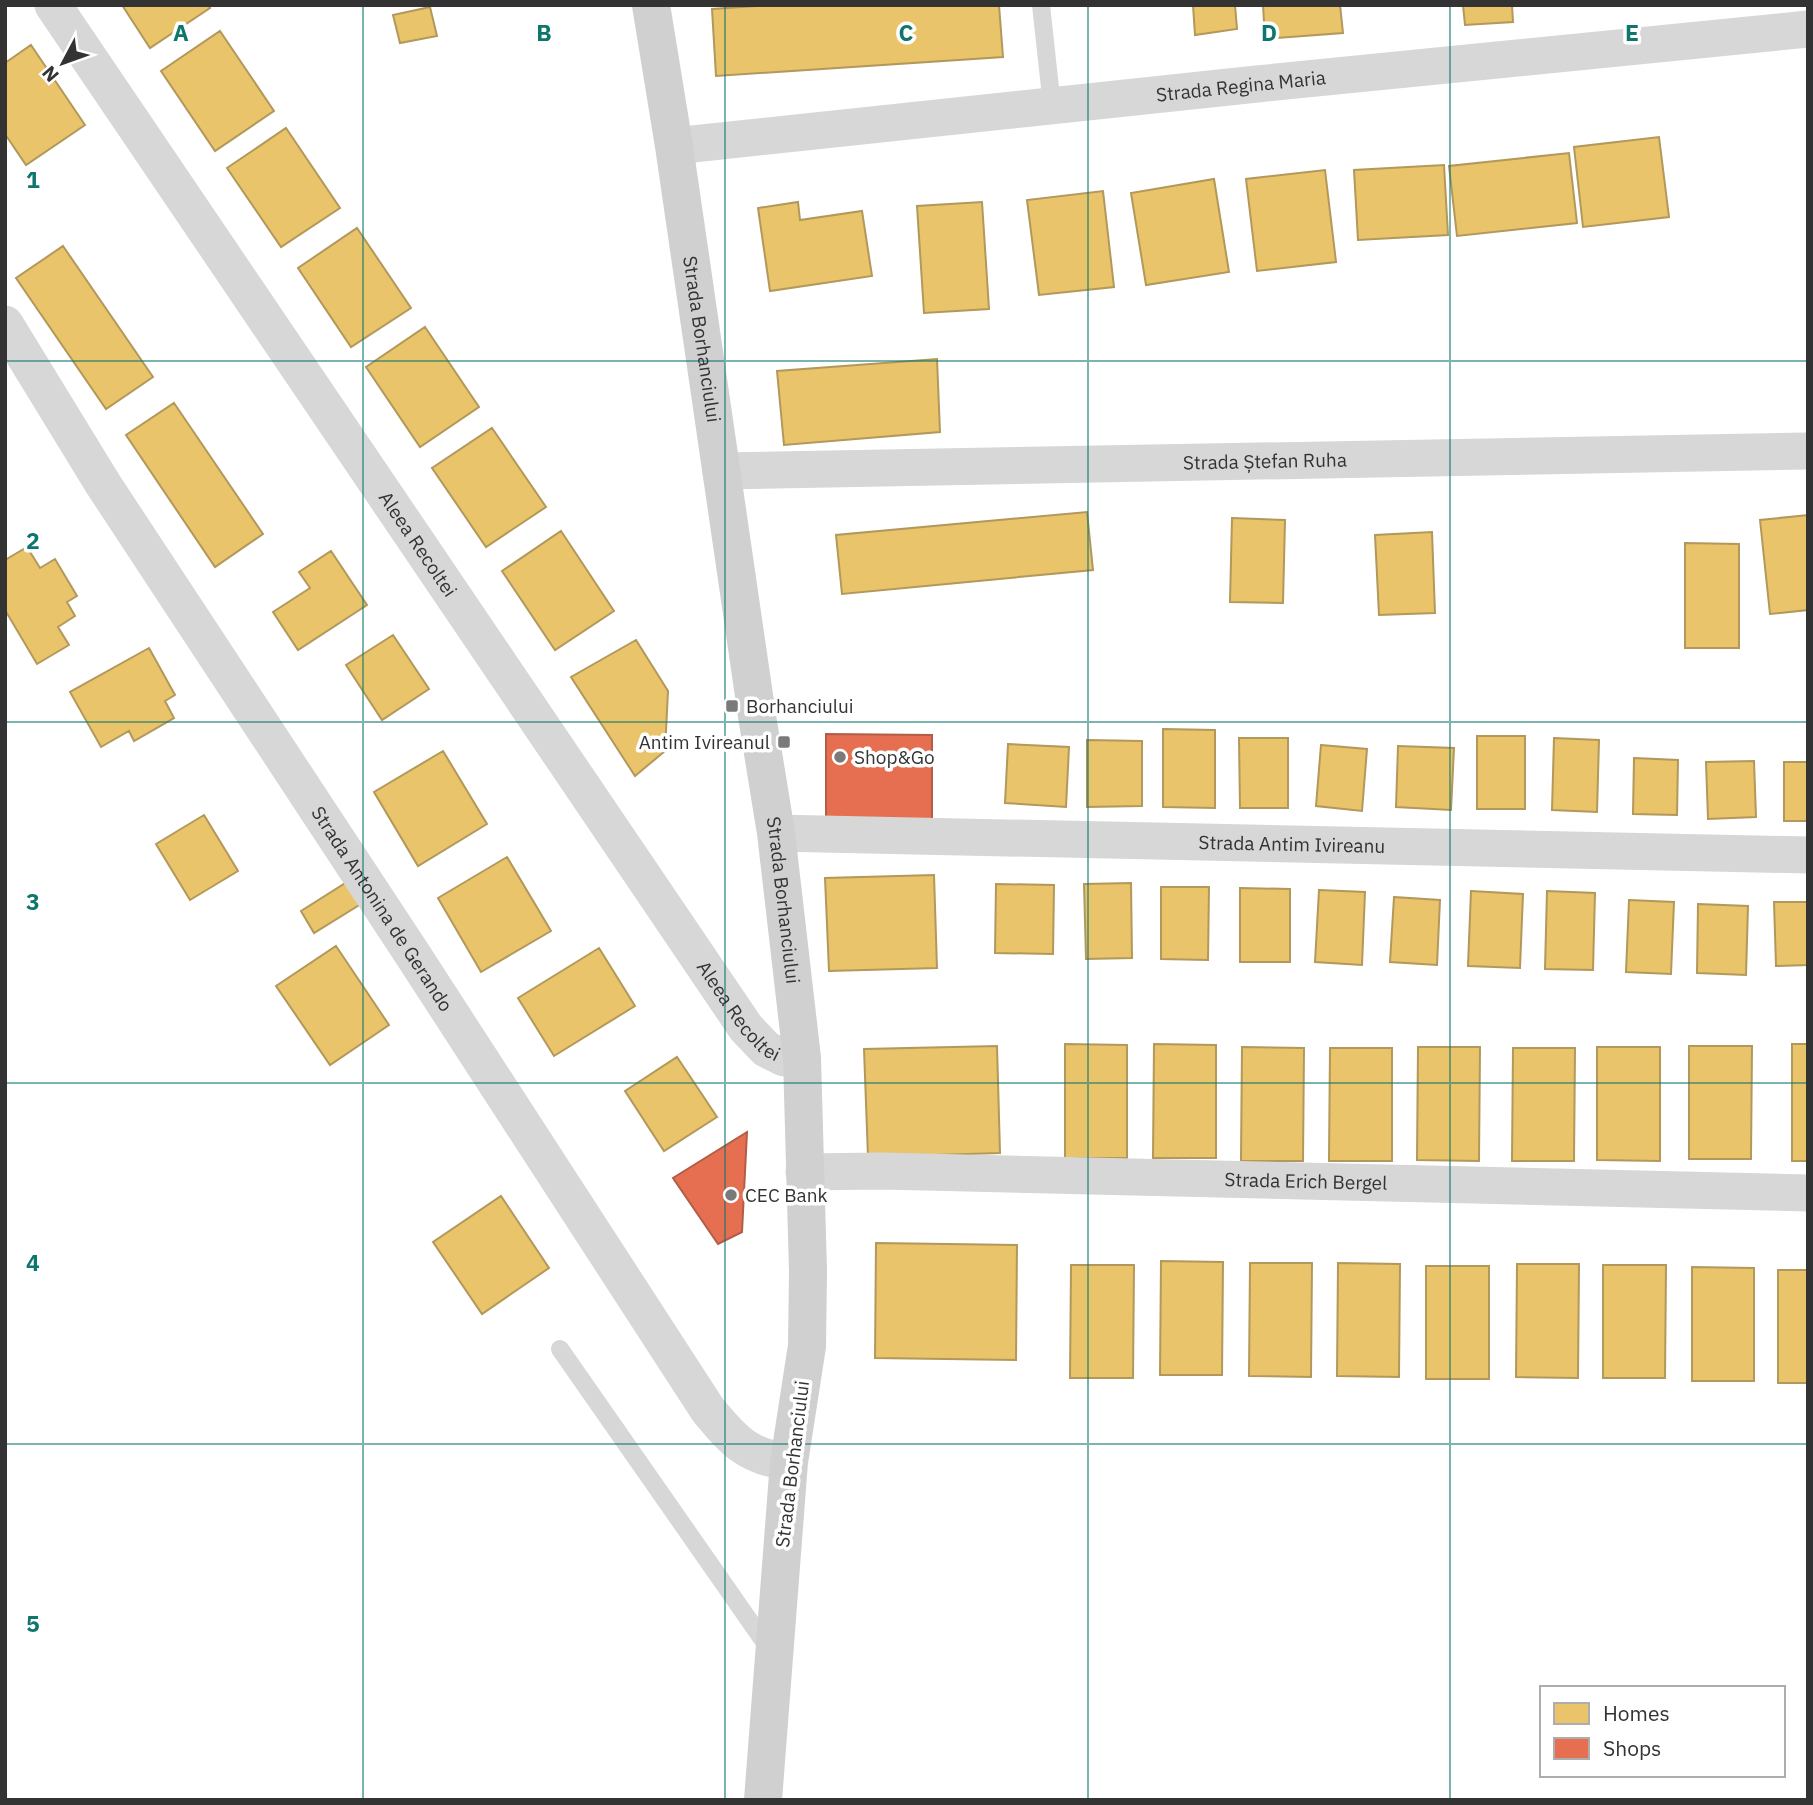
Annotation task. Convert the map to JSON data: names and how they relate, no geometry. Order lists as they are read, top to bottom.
{
  "streets": {
    "main road": ["Strada Borhanciului"],
    "street": [
      "Strada Regina Maria",
      "Strada Ștefan Ruha",
      "Aleea Recoltei",
      "Strada Antim Ivireanu",
      "Strada Antonina de Gerando",
      "Strada Erich Bergel"
    ]
  },
  "crossings": [
    ["Strada Regina Maria", "Strada Borhanciului"],
    ["Strada Borhanciului", "Strada Ștefan Ruha"],
    ["Strada Borhanciului", "Aleea Recoltei"],
    ["Strada Borhanciului", "Strada Antim Ivireanu"],
    ["Strada Borhanciului", "Strada Antonina de Gerando"],
    ["Strada Borhanciului", "Strada Erich Bergel"]
  ],
  "places": {
    "transit": ["Borhanciului", "Antim Ivireanul"],
    "other": ["Shop&Go", "CEC Bank"]
  },
  "legend": ["Homes", "Shops"],
  "north": "bottom left",
  "grid": {
    "columns": [
      "A",
      "B",
      "C",
      "D",
      "E"
    ],
    "rows": [
      "1",
      "2",
      "3",
      "4",
      "5"
    ]
  }
}
